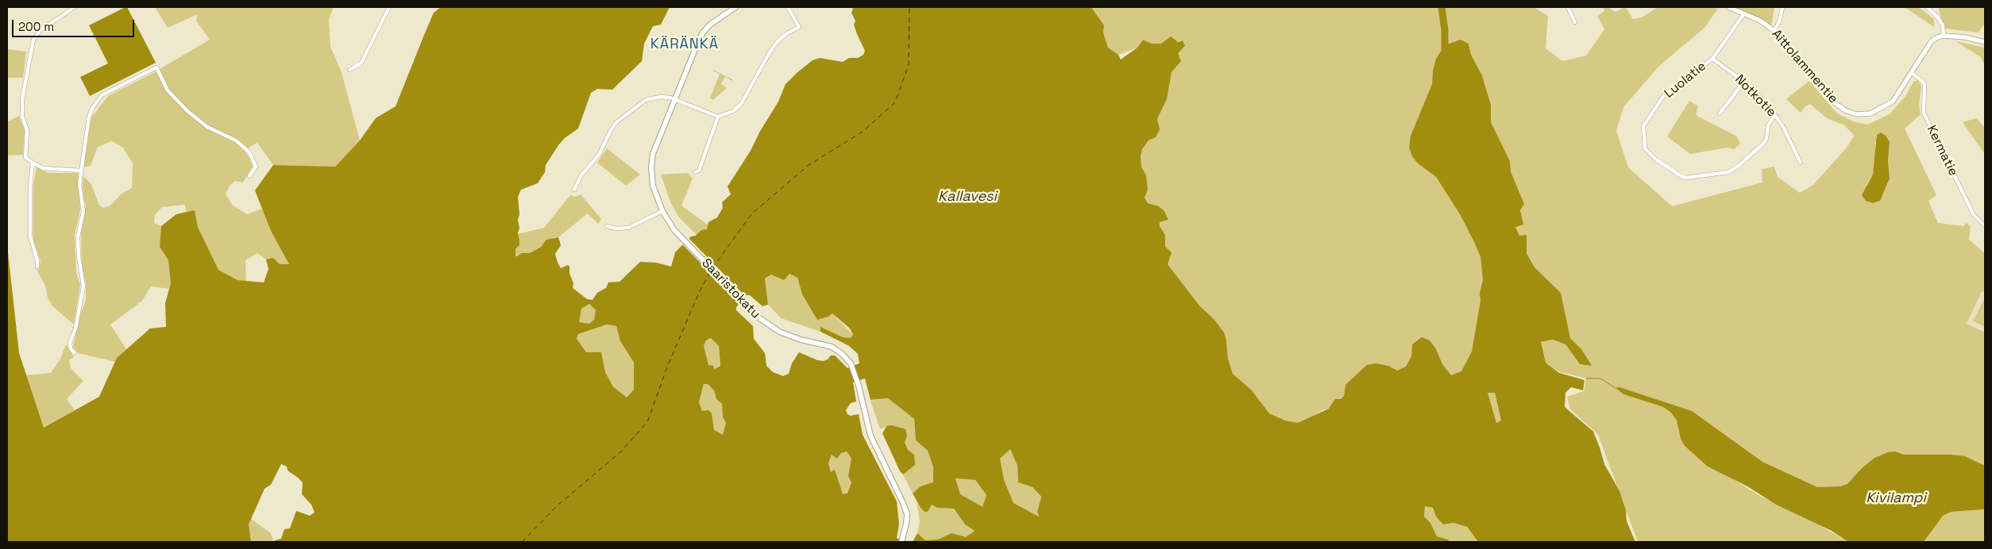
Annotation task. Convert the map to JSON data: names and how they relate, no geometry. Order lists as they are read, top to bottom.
{
  "streets": {
    "main road": ["Saaristokatu"],
    "street": [
      "Aittolammentie",
      "Luolatie",
      "Notkotie",
      "Kermatie"
    ]
  },
  "crossings": [
    ["Aittolammentie", "Luolatie"],
    ["Aittolammentie", "Kermatie"],
    ["Luolatie", "Notkotie"]
  ],
  "districts": ["KÄRÄNKÄ"],
  "water": ["Kallavesi", "Kivilampi"],
  "scale_bar": "200 m"
}
